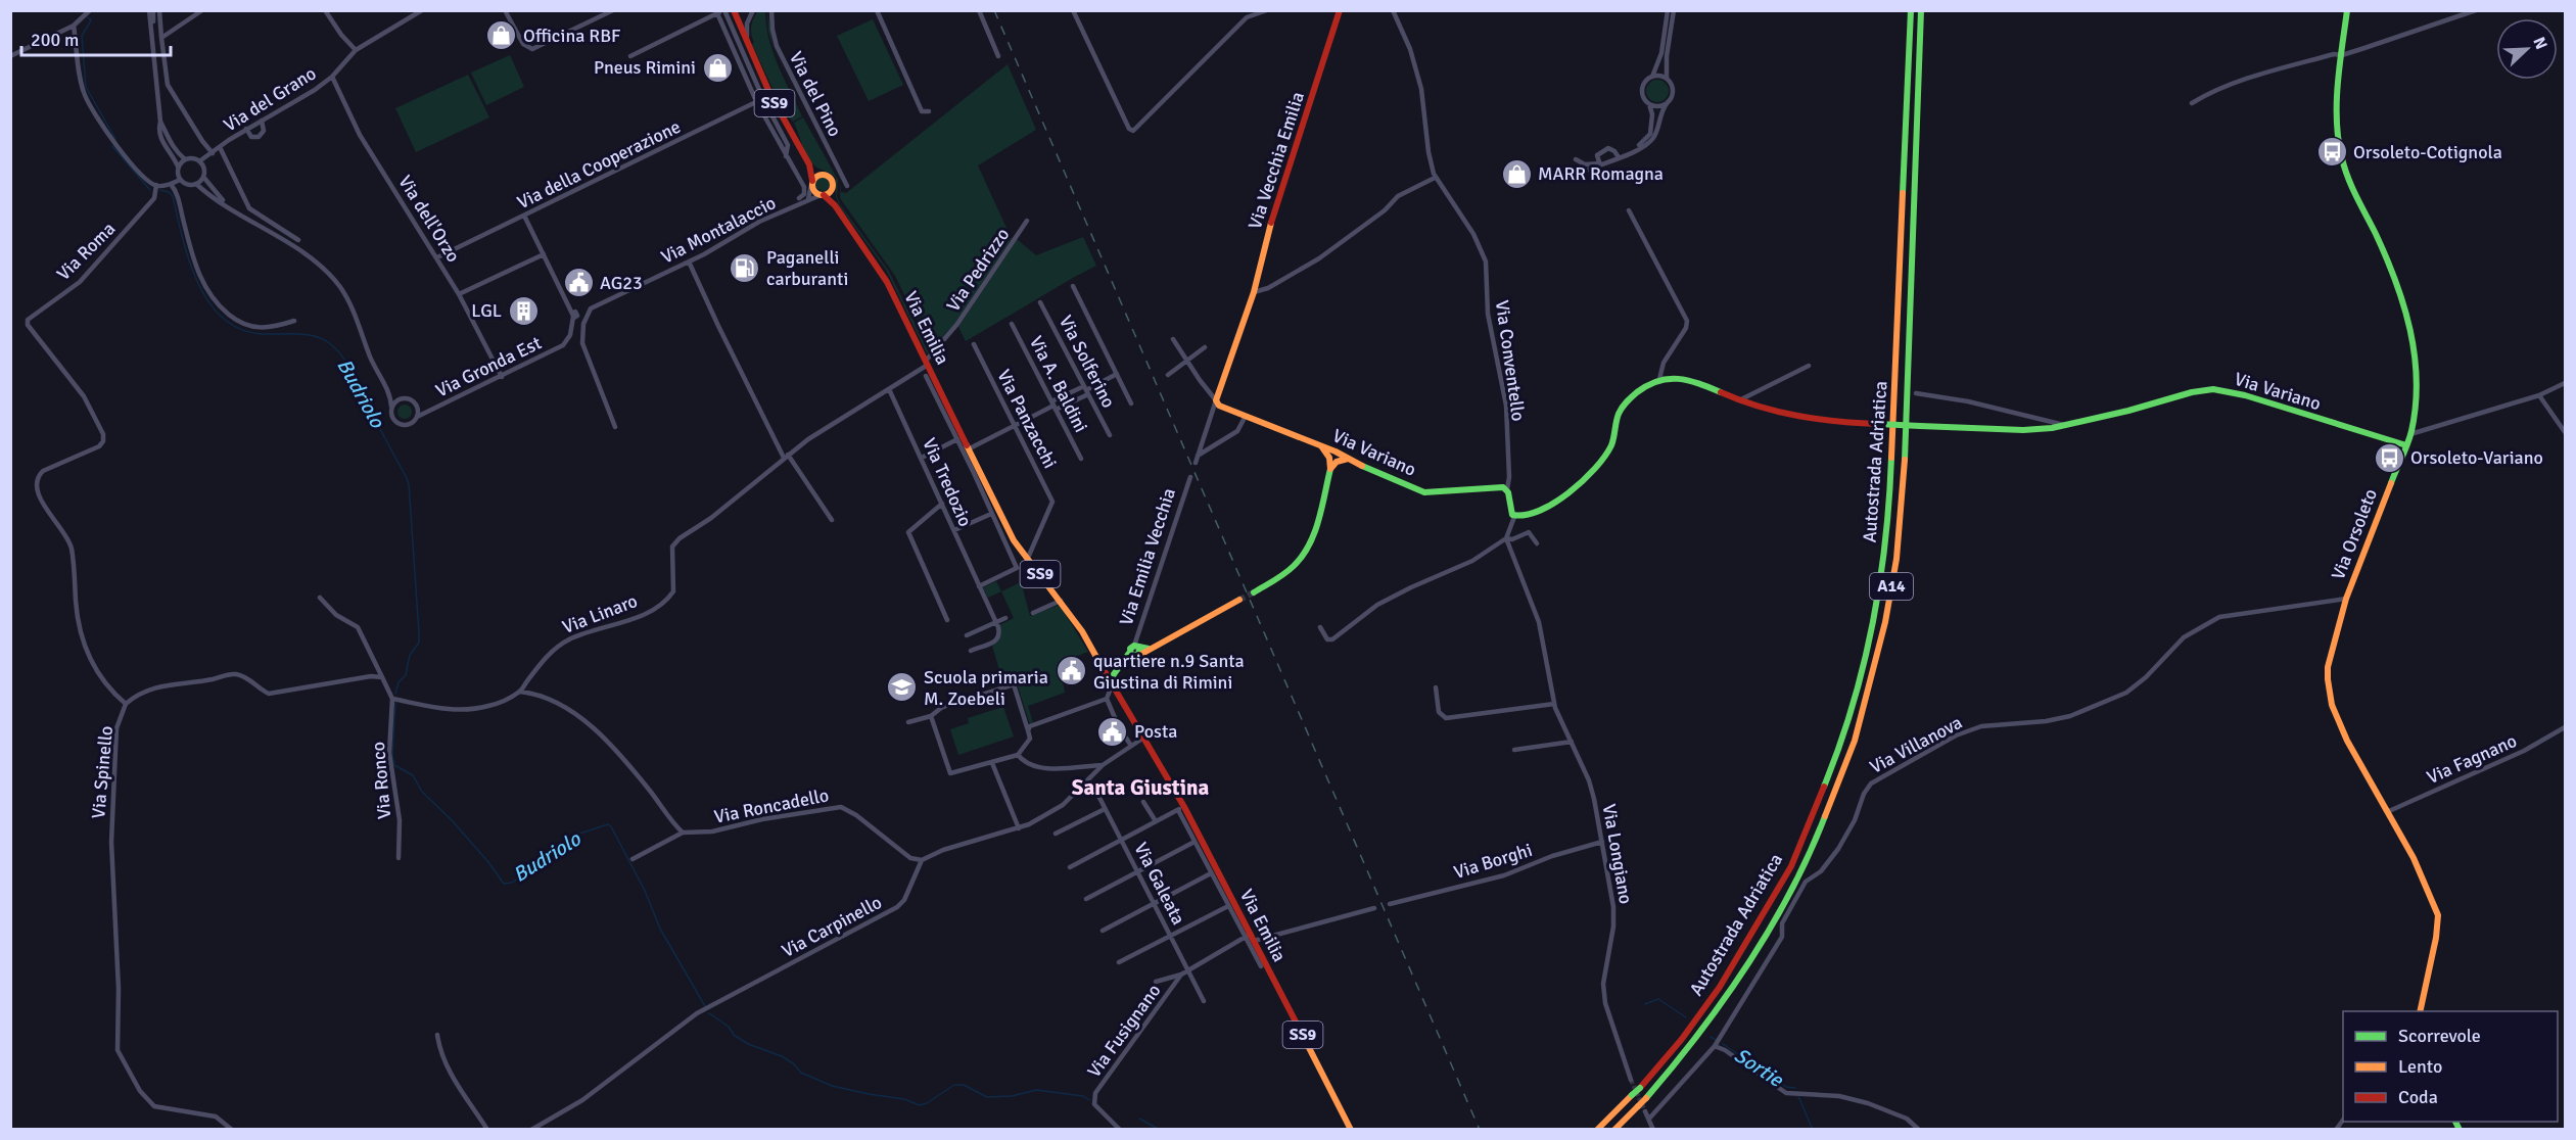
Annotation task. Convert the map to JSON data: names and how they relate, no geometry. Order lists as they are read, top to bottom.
{
  "streets": {
    "main road": [
      "SS9",
      "Via Vecchia Emilia",
      "Via Emilia",
      "Via Variano",
      "Autostrada Adriatica",
      "Via Orsoleto",
      "Via Emilia Vecchia",
      "A14"
    ],
    "street": [
      "Via del Pino",
      "Via del Grano",
      "Via della Cooperazione",
      "Via dell'Orzo",
      "Via Montalaccio",
      "Via Roma",
      "Via Pedrizzo",
      "Via Conventello",
      "Via Solferino",
      "Via Gronda Est",
      "Via A. Baldini",
      "Via Panzacchi",
      "Via Tredozio",
      "Via Linaro",
      "Via Villanova",
      "Via Fagnano",
      "Via Spinello",
      "Via Ronco",
      "Via Roncadello",
      "Via Longiano",
      "Via Borghi",
      "Via Galeata",
      "Via Carpinello",
      "Via Fusignano"
    ]
  },
  "crossings": [
    ["Via del Grano", "Via dell'Orzo"],
    ["Via Vecchia Emilia", "Via Variano"],
    ["Via della Cooperazione", "Via dell'Orzo"],
    ["Via della Cooperazione", "Via Emilia"],
    ["Via dell'Orzo", "Via Gronda Est"],
    ["Via Montalaccio", "Via Emilia"],
    ["Via Roma", "Via Spinello"],
    ["Via Pedrizzo", "Via Emilia"],
    ["Via Pedrizzo", "Via Linaro"],
    ["Via Emilia", "Via Panzacchi"],
    ["Via Emilia", "Via Emilia Vecchia"],
    ["Via Emilia", "Via Linaro"],
    ["Via Emilia", "Via Fusignano"],
    ["Via Conventello", "Via Variano"],
    ["Via Variano", "Via Orsoleto"],
    ["Via Tredozio", "Via Linaro"],
    ["Via Orsoleto", "Via Villanova"],
    ["Via Orsoleto", "Via Fagnano"],
    ["Via Linaro", "Via Ronco"],
    ["Via Roncadello", "Via Carpinello"],
    ["Via Longiano", "Via Borghi"],
    ["Via Galeata", "Via Fusignano"]
  ],
  "districts": ["Santa Giustina"],
  "water": ["Budriolo", "Sortie"],
  "places": {
    "shop": ["Officina RBF", "Pneus Rimini", "MARR Romagna"],
    "bus stop": ["Orsoleto-Cotignola", "Orsoleto-Variano"],
    "fuel station": ["Paganelli carburanti"],
    "public building": ["AG23", "quartiere n.9 Santa Giustina di Rimini", "Posta"],
    "building": ["LGL"],
    "school or university": ["Scuola primaria M. Zoebeli"]
  },
  "legend": ["Scorrevole", "Lento", "Coda"],
  "scale_bar": "200 m",
  "north": "top right"
}
